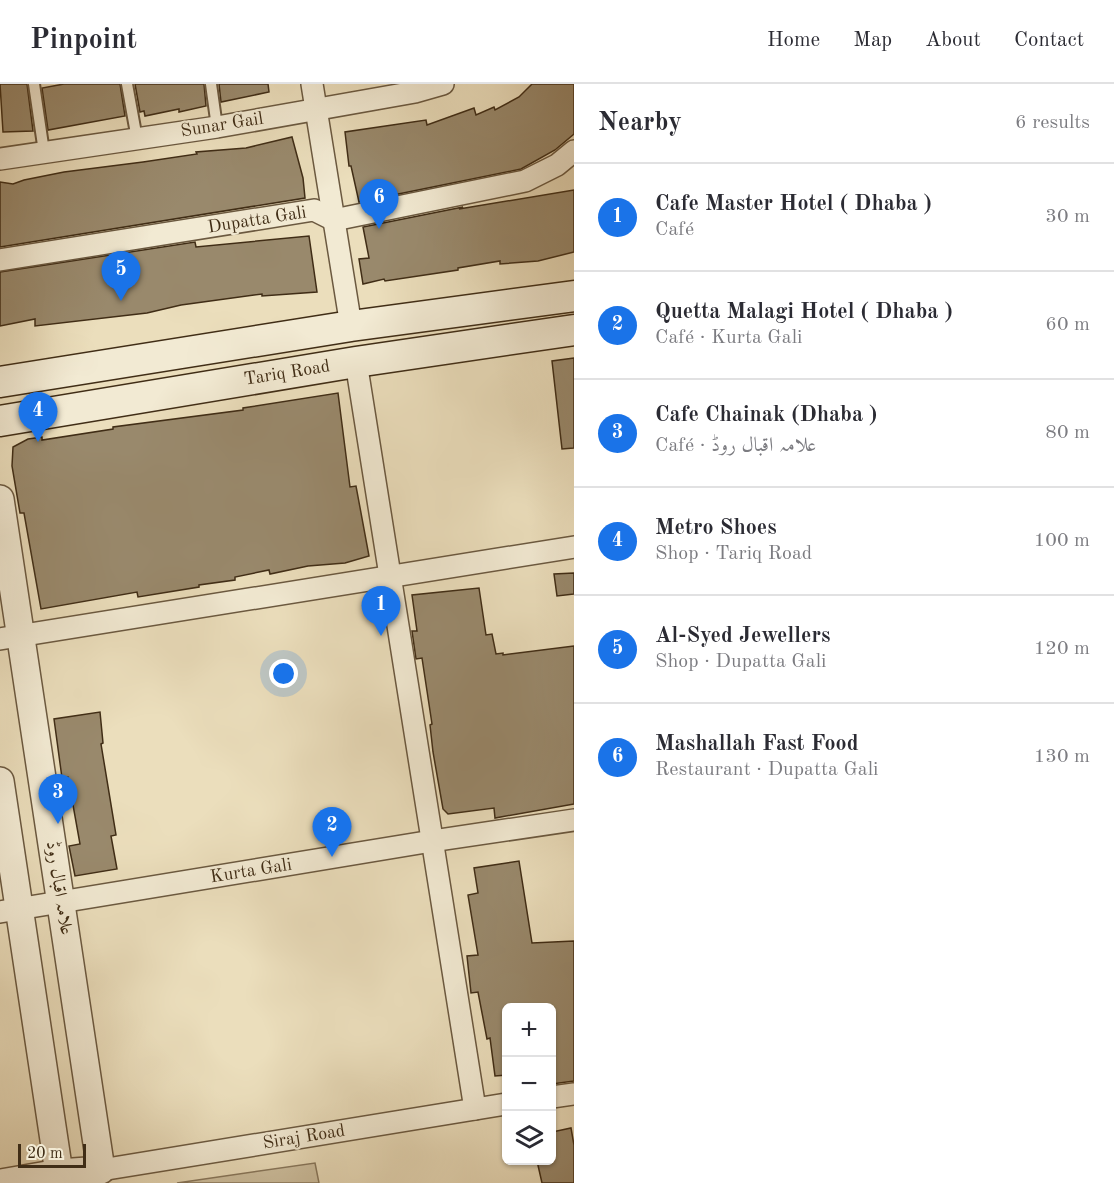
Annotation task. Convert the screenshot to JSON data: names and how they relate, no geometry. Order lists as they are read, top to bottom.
{
  "streets": {
    "main road": ["Tariq Road"],
    "street": [
      "Sunar Gail",
      "Dupatta Gali",
      "Kurta Gali",
      "علامہ اقبال روڈ",
      "Siraj Road"
    ]
  },
  "crossings": [
    ["Kurta Gali", "علامہ اقبال روڈ"],
    ["علامہ اقبال روڈ", "Siraj Road"]
  ],
  "scale_bar": "20 m",
  "page": {
    "header": "Pinpoint",
    "nav": [
      "Home",
      "Map",
      "About",
      "Contact"
    ],
    "heading": ["Nearby", "6 results"],
    "list": [
      {
        "mark": "1",
        "name": "Cafe Master Hotel ( Dhaba )",
        "note": "Café",
        "value": "30 m"
      },
      {
        "mark": "2",
        "name": "Quetta Malagi Hotel ( Dhaba )",
        "note": "Café · Kurta Gali",
        "value": "60 m"
      },
      {
        "mark": "3",
        "name": "Cafe Chainak (Dhaba )",
        "note": "Café · علامہ اقبال روڈ",
        "value": "80 m"
      },
      {
        "mark": "4",
        "name": "Metro Shoes",
        "note": "Shop · Tariq Road",
        "value": "100 m"
      },
      {
        "mark": "5",
        "name": "Al-Syed Jewellers",
        "note": "Shop · Dupatta Gali",
        "value": "120 m"
      },
      {
        "mark": "6",
        "name": "Mashallah Fast Food",
        "note": "Restaurant · Dupatta Gali",
        "value": "130 m"
      }
    ],
    "pins": [
      "6",
      "5",
      "4",
      "1",
      "3",
      "2"
    ],
    "map_buttons": ["+", "−"],
    "scale": "20 m"
  }
}
